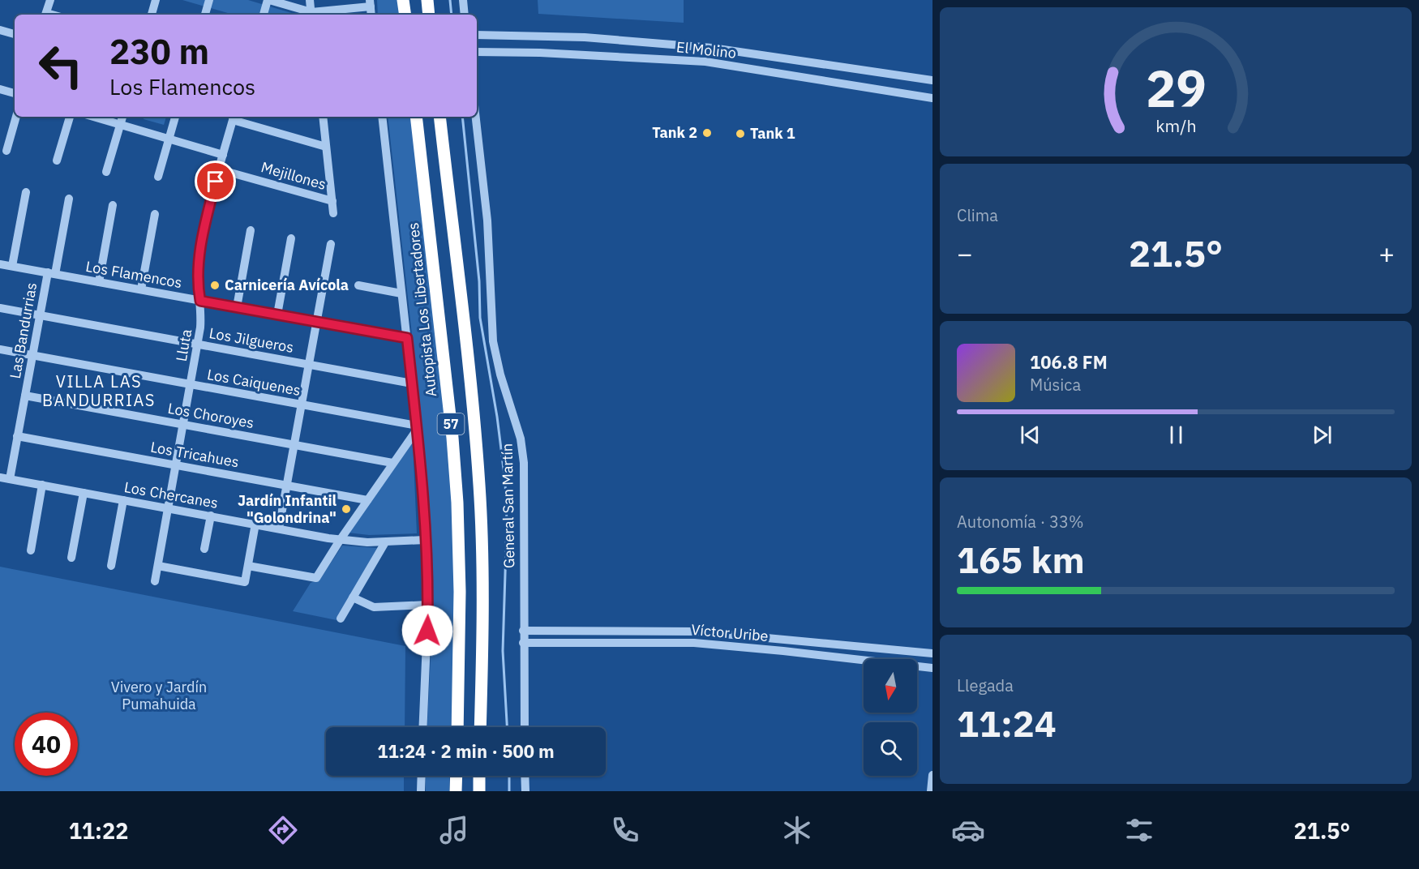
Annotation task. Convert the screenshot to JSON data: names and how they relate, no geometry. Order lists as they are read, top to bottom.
{
  "streets": {
    "highway": ["Autopista Los Libertadores", "57"],
    "street": [
      "El Molino",
      "Mejillones",
      "Los Flamencos",
      "Las Bandurrias",
      "Los Jilgueros",
      "Lluta",
      "Los Caiquenes",
      "Los Choroyes",
      "Los Tricahues",
      "Los Chercanes",
      "General San Martín",
      "Víctor Uribe"
    ]
  },
  "crossings": [
    ["Mejillones", "Lluta"],
    ["Los Flamencos", "Las Bandurrias"],
    ["Los Flamencos", "Lluta"],
    ["Las Bandurrias", "Los Jilgueros"],
    ["Las Bandurrias", "Los Caiquenes"],
    ["Las Bandurrias", "Los Choroyes"],
    ["Las Bandurrias", "Los Tricahues"],
    ["Las Bandurrias", "Los Chercanes"],
    ["Los Jilgueros", "Lluta"],
    ["Lluta", "Los Caiquenes"],
    ["Lluta", "Los Choroyes"],
    ["Lluta", "Los Tricahues"],
    ["Lluta", "Los Chercanes"],
    ["General San Martín", "Víctor Uribe"]
  ],
  "districts": ["VILLA LAS BANDURRIAS"],
  "parks": ["Vivero y Jardín Pumahuida"],
  "places": [
    "Tank 2",
    "Tank 1",
    "Carnicería Avícola",
    "Jardín Infantil \"Golondrina\""
  ],
  "north": "bottom",
  "page": {
    "turn": ["230 m", "Los Flamencos"],
    "tile": [
      "Clima",
      ["Autonomía · 33%", "165 km"],
      ["Llegada", "11:24"]
    ],
    "heat": ["−", "21.5°", "+"],
    "song": ["106.8 FM", "Música"],
    "limit": "40",
    "trip": "11:24 · 2 min · 500 m",
    "tabs": ["11:22", "21.5°"],
    "gauge": ["29", "km/h"]
  }
}
